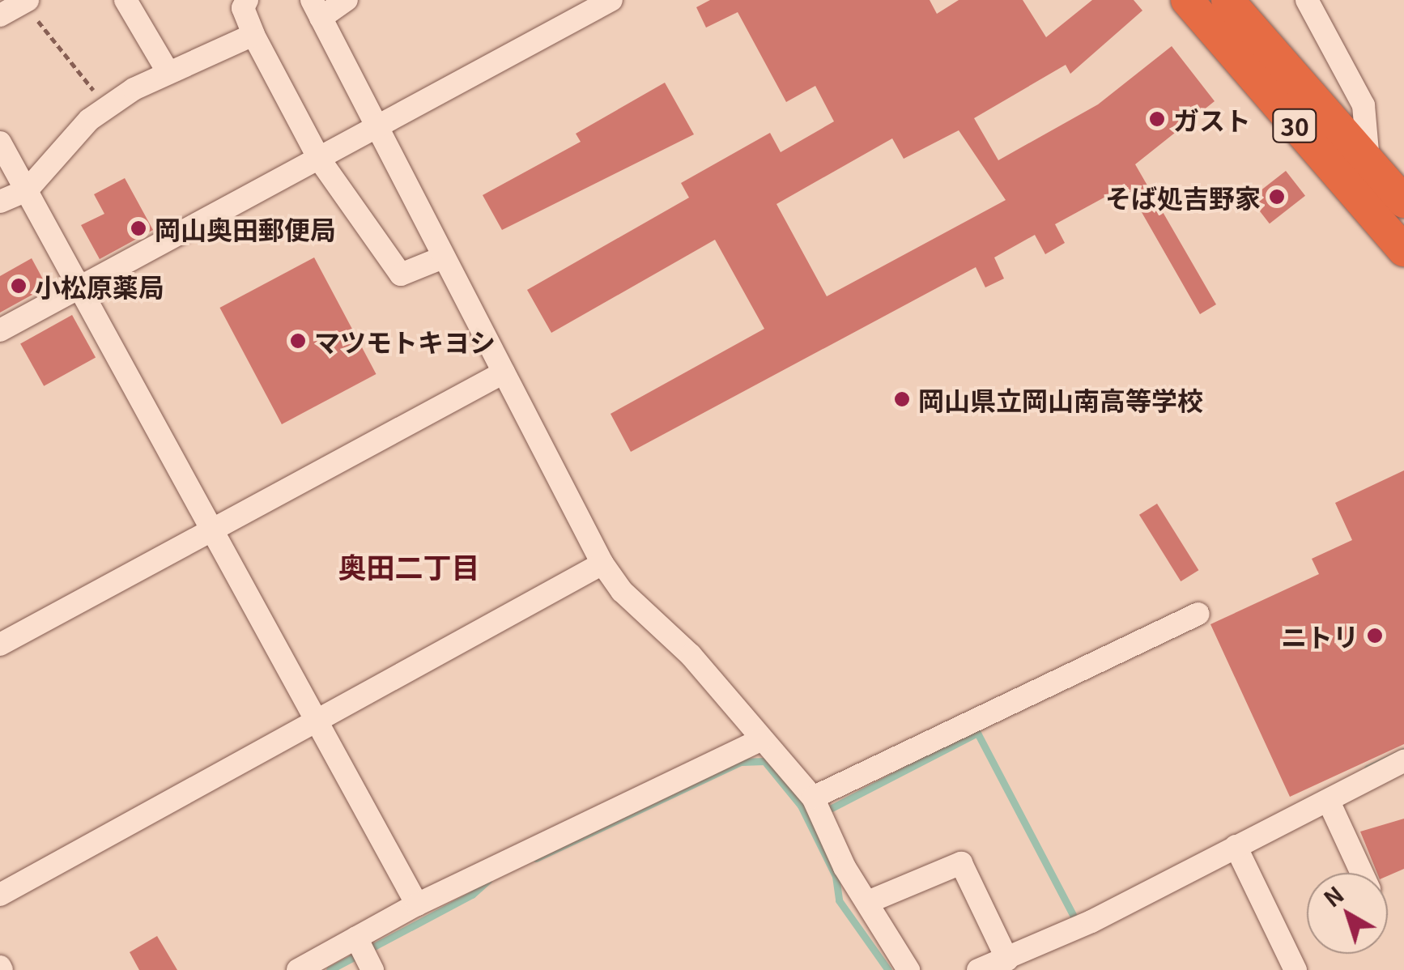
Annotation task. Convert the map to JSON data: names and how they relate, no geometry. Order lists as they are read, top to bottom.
{
  "streets": {
    "highway": ["30"]
  },
  "districts": ["奥田二丁目"],
  "places": [
    "ガスト",
    "そば処吉野家",
    "岡山奥田郵便局",
    "小松原薬局",
    "マツモトキヨシ",
    "岡山県立岡山南高等学校",
    "ニトリ"
  ],
  "north": "top left"
}
